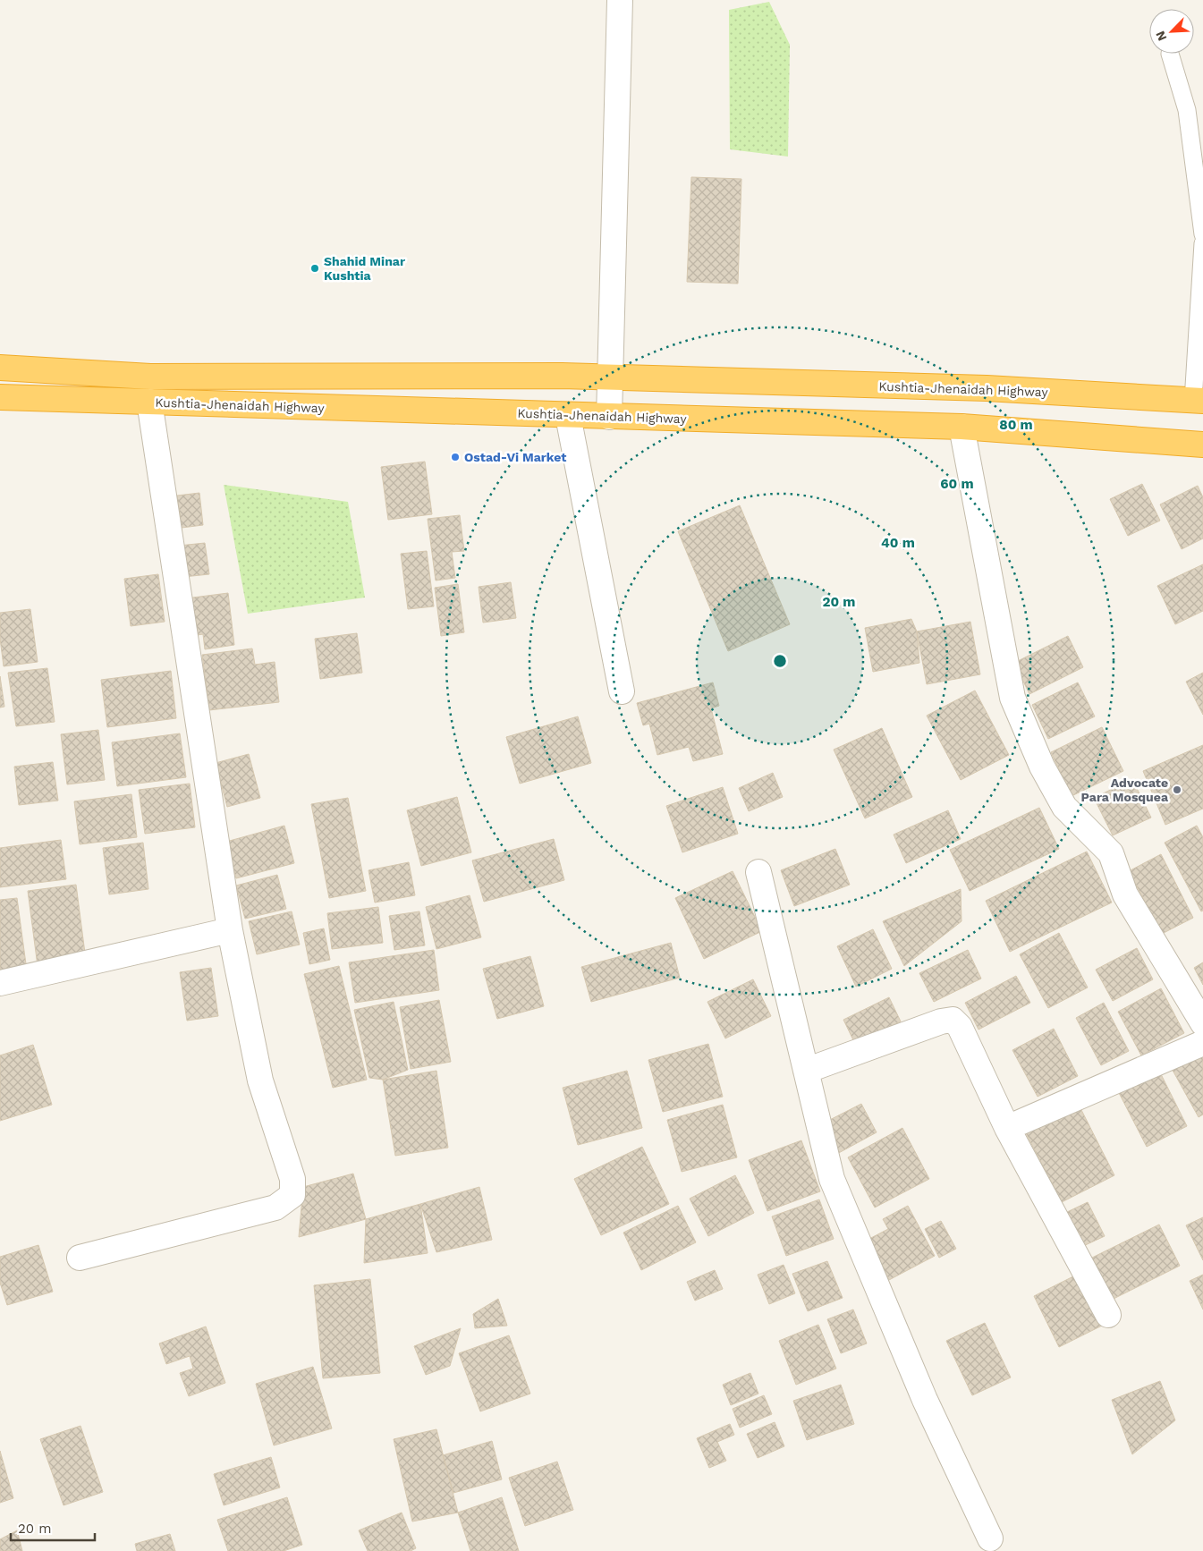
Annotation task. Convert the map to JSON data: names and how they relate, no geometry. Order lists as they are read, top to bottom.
{
  "streets": {
    "highway": ["Kushtia-Jhenaidah Highway"]
  },
  "places": ["Shahid Minar Kushtia", "Ostad-Vi Market", "Advocate Para Mosquea"],
  "scale_bar": "20 m",
  "north": "bottom left",
  "rings": [
    "80 m",
    "60 m",
    "40 m",
    "20 m"
  ]
}
